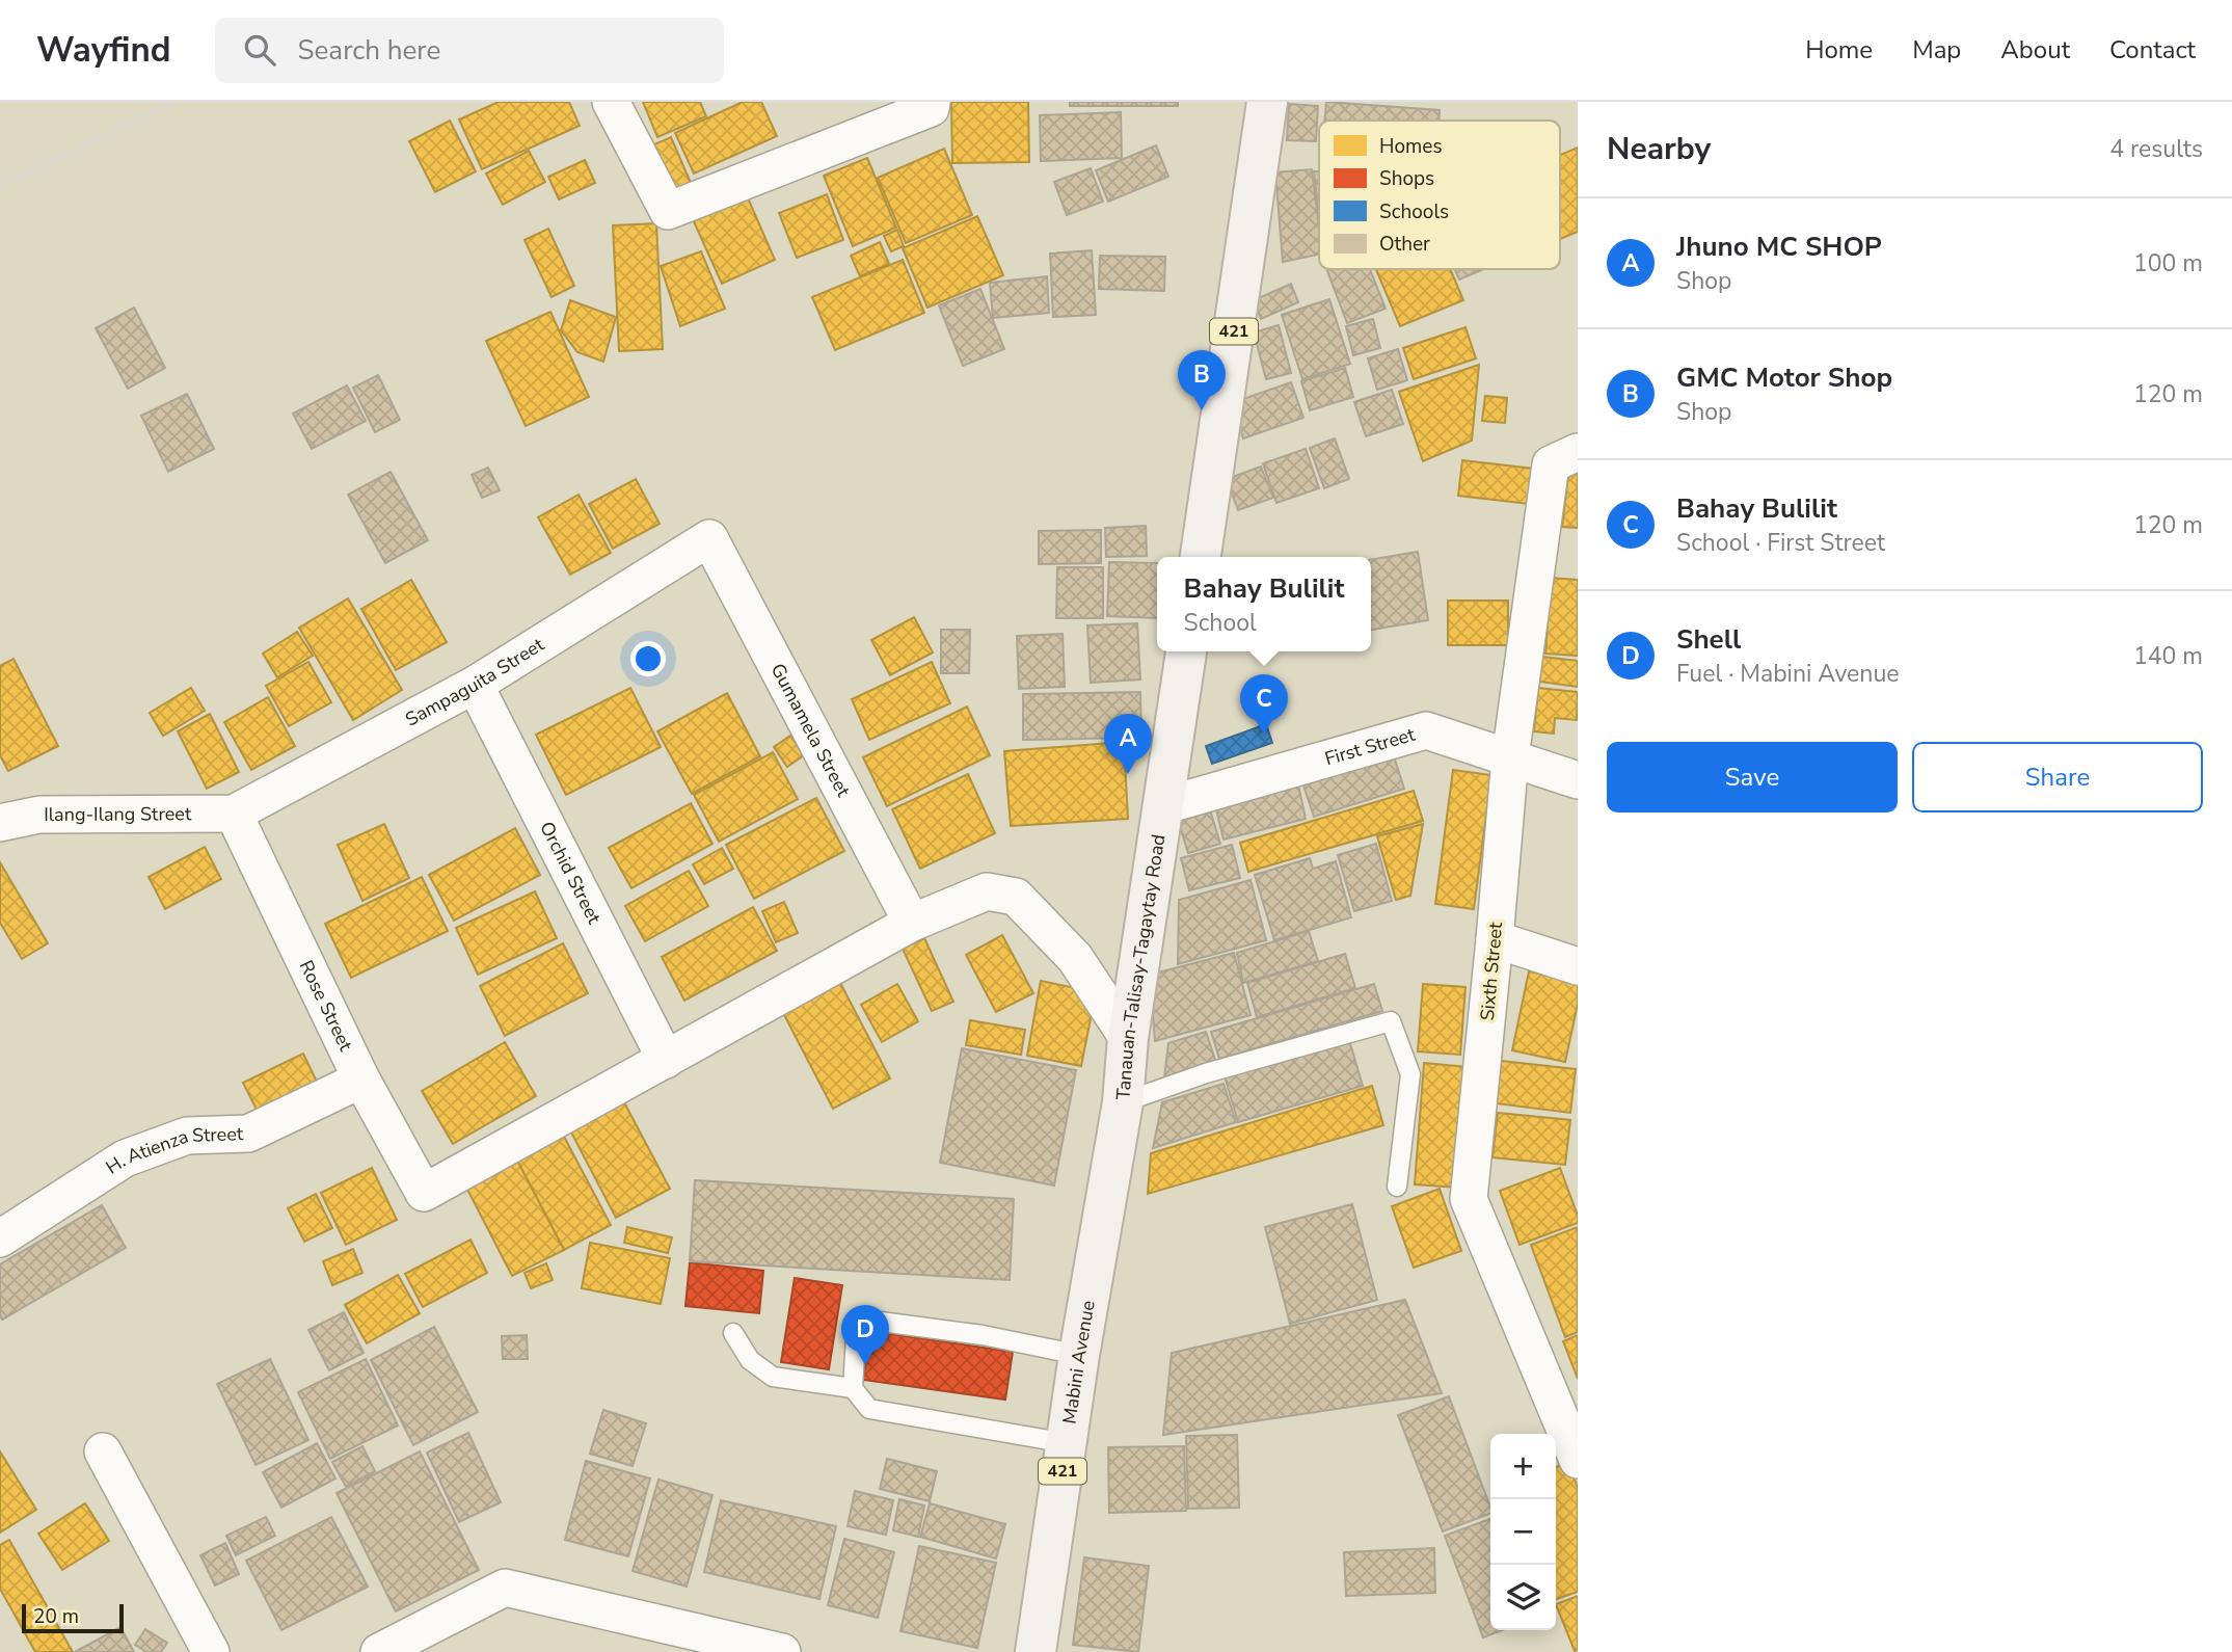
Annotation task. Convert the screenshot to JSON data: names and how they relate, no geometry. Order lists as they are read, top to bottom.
{
  "streets": {
    "main road": ["421", "Tanauan-Talisay-Tagaytay Road", "Mabini Avenue"],
    "street": [
      "Sampaguita Street",
      "Gumamela Street",
      "First Street",
      "Ilang-Ilang Street",
      "Orchid Street",
      "Sixth Street",
      "Rose Street",
      "H. Atienza Street"
    ]
  },
  "crossings": [
    ["Sampaguita Street", "Gumamela Street"],
    ["Sampaguita Street", "Ilang-Ilang Street"],
    ["Sampaguita Street", "Orchid Street"],
    ["Sampaguita Street", "Rose Street"],
    ["First Street", "Tanauan-Talisay-Tagaytay Road"],
    ["First Street", "Sixth Street"],
    ["Ilang-Ilang Street", "Rose Street"],
    ["Orchid Street", "Rose Street"],
    ["Tanauan-Talisay-Tagaytay Road", "Mabini Avenue"],
    ["Rose Street", "H. Atienza Street"]
  ],
  "legend": [
    "Homes",
    "Shops",
    "Schools",
    "Other"
  ],
  "scale_bar": "20 m",
  "page": {
    "header": "Wayfind",
    "search": "Search here",
    "nav": [
      "Home",
      "Map",
      "About",
      "Contact"
    ],
    "heading": ["Nearby", "4 results"],
    "list": [
      {
        "mark": "A",
        "name": "Jhuno MC SHOP",
        "note": "Shop",
        "value": "100 m"
      },
      {
        "mark": "B",
        "name": "GMC Motor Shop",
        "note": "Shop",
        "value": "120 m"
      },
      {
        "mark": "C",
        "name": "Bahay Bulilit",
        "note": "School · First Street",
        "value": "120 m"
      },
      {
        "mark": "D",
        "name": "Shell",
        "note": "Fuel · Mabini Avenue",
        "value": "140 m"
      }
    ],
    "pins": [
      "B",
      "C",
      "A",
      "D"
    ],
    "popup": ["Bahay Bulilit", "School"],
    "buttons": ["Save", "Share"],
    "map_buttons": ["+", "−"],
    "scale": "20 m"
  }
}
